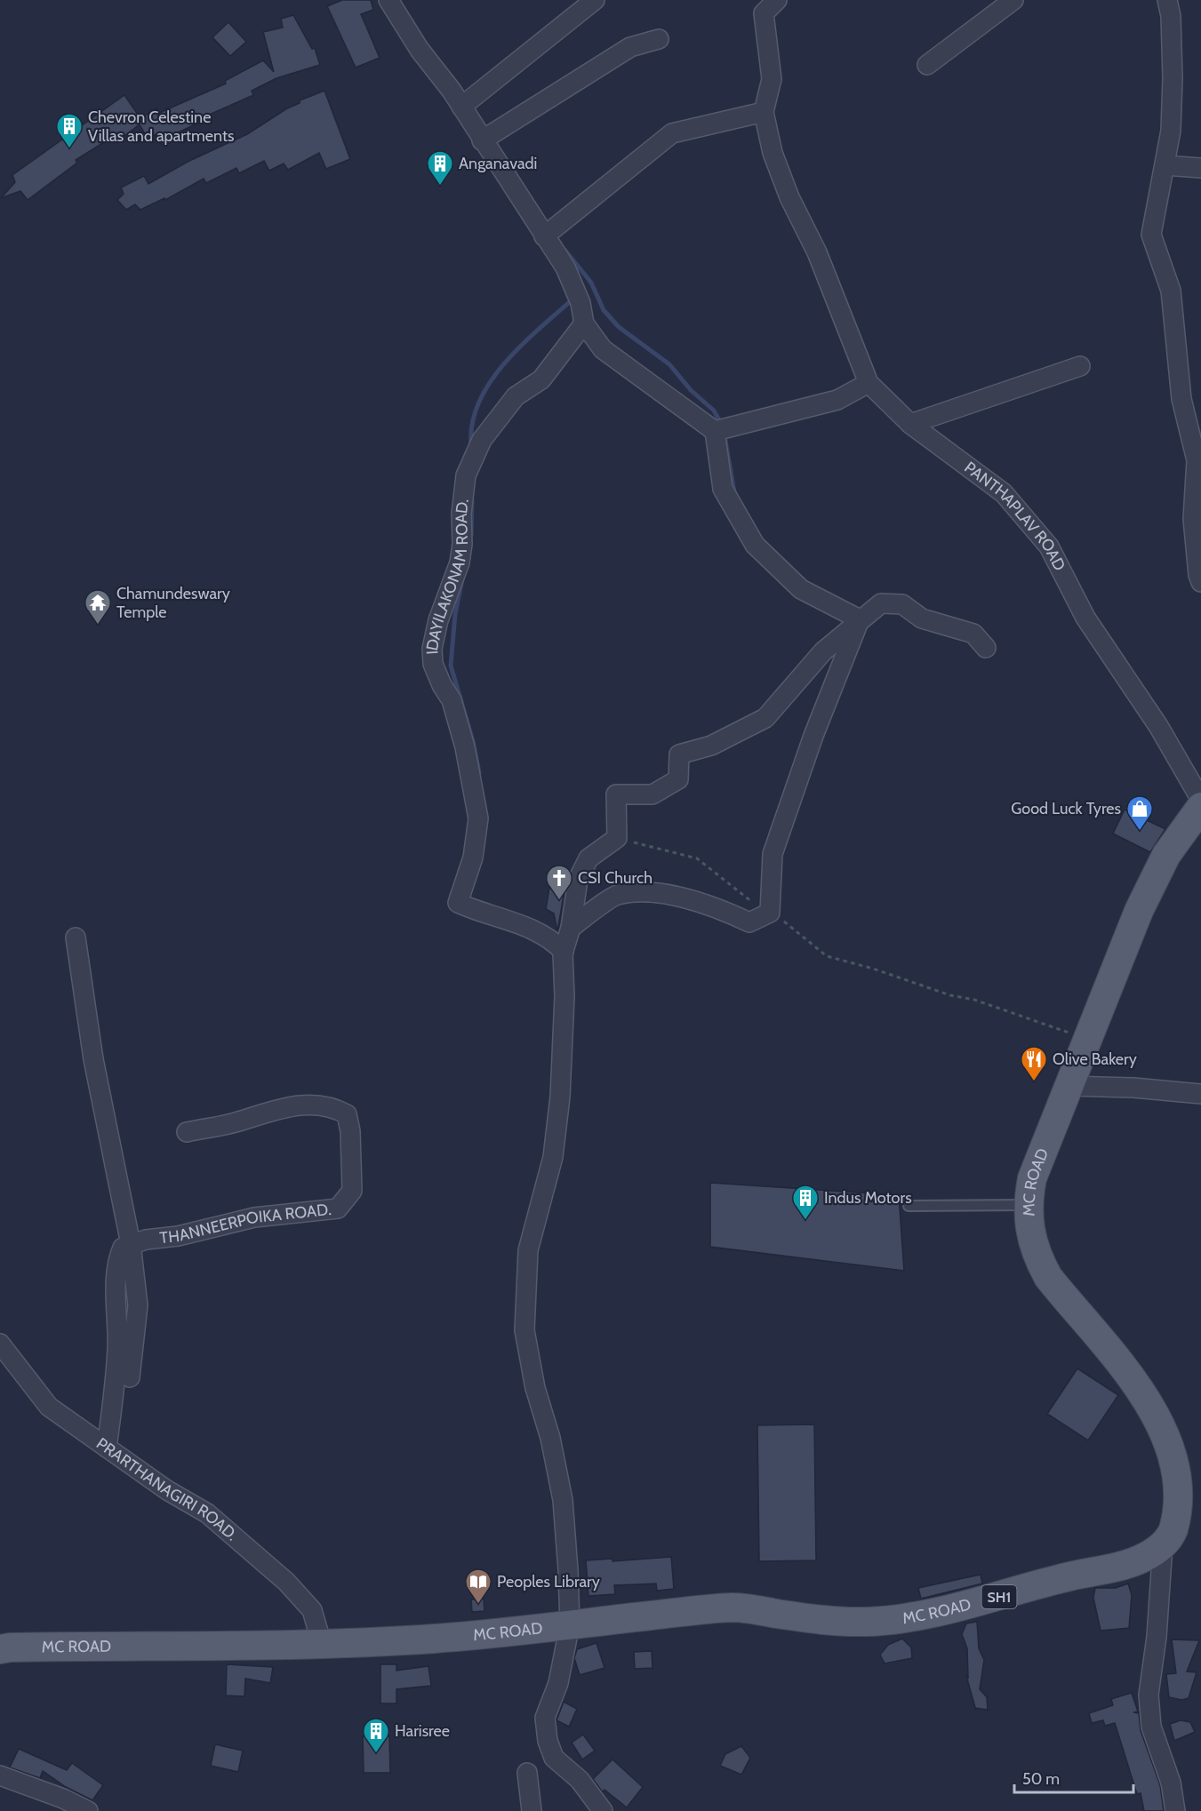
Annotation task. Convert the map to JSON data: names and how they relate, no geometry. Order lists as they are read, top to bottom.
{
  "streets": {
    "main road": ["MC ROAD", "SH1"],
    "street": [
      "PANTHAPLAV ROAD",
      "IDAYILAKONAM ROAD.",
      "THANNEERPOIKA ROAD.",
      "PRARTHANAGIRI ROAD."
    ]
  },
  "crossings": [
    ["MC ROAD", "PRARTHANAGIRI ROAD."]
  ],
  "places": {
    "building": [
      "Chevron Celestine Villas and apartments",
      "Anganavadi",
      "Indus Motors",
      "Harisree"
    ],
    "temple": ["Chamundeswary Temple"],
    "shop": ["Good Luck Tyres"],
    "church": ["CSI Church"],
    "restaurant": ["Olive Bakery"],
    "library": ["Peoples Library"]
  },
  "scale_bar": "50 m"
}
